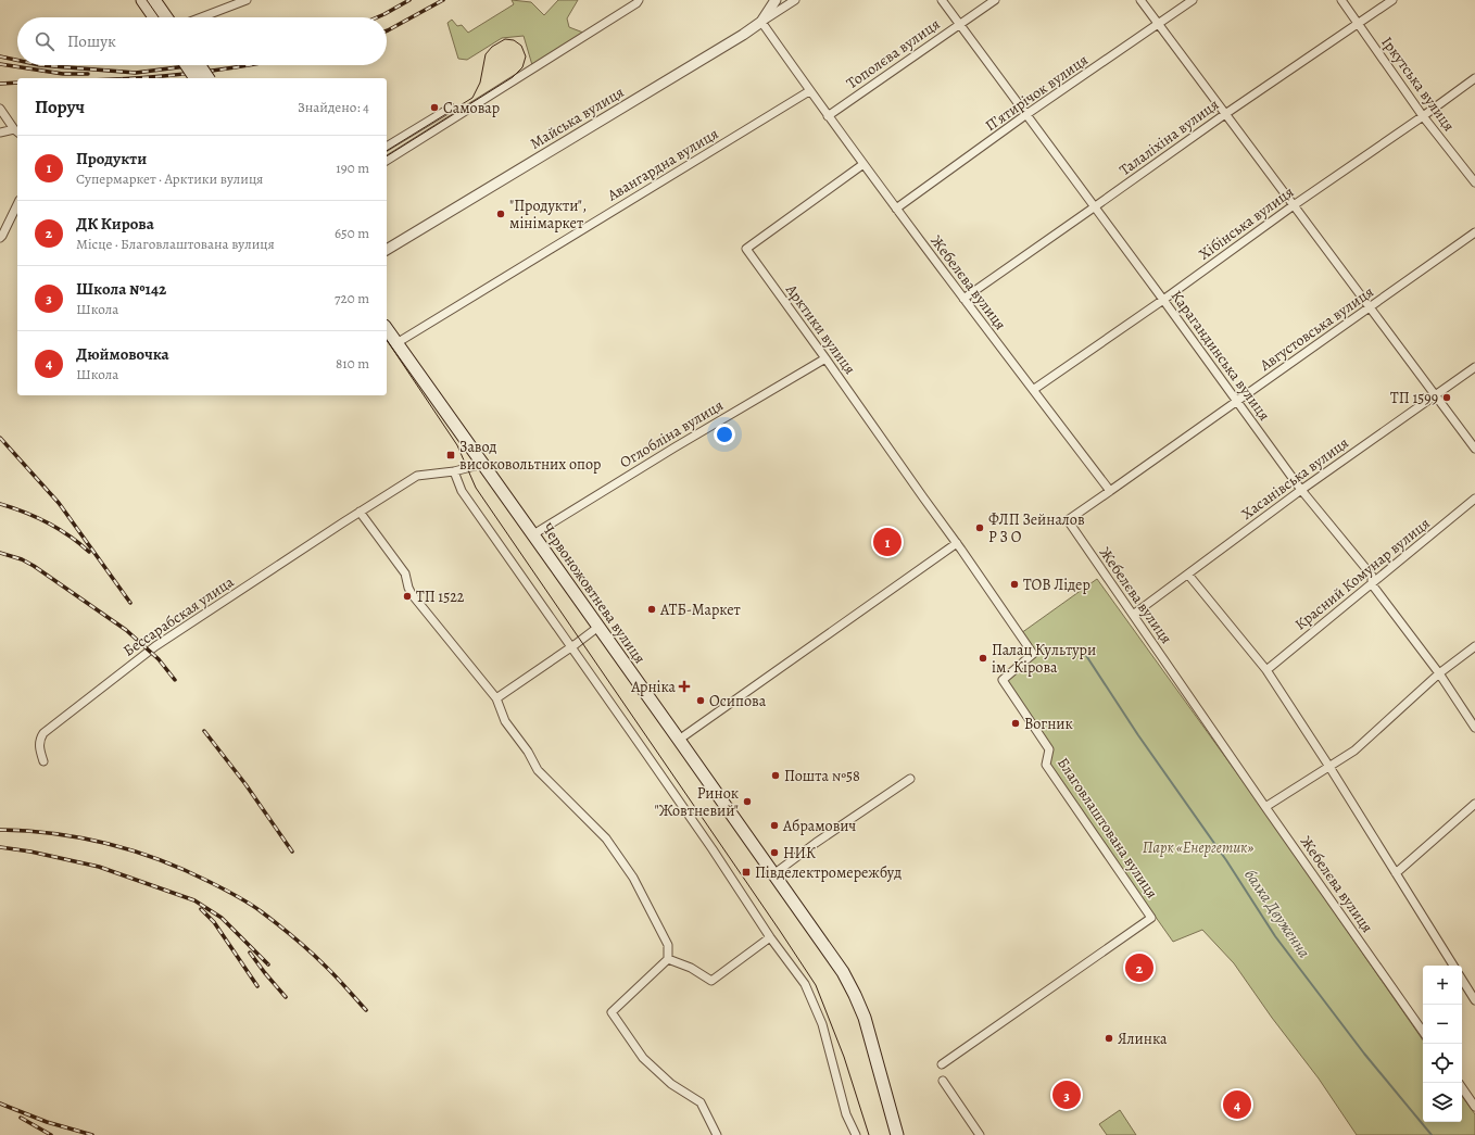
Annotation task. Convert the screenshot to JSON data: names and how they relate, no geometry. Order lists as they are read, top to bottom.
{
  "streets": {
    "main road": ["Червоножовтнева вулиця"],
    "street": [
      "Тополєва вулиця",
      "Іркутська вулиця",
      "П’ятирічок вулиця",
      "Майська вулиця",
      "Талаліхіна вулиця",
      "Авангардна вулиця",
      "Хібінська вулиця",
      "Жебелєва вулиця",
      "Августовська вулиця",
      "Арктики вулиця",
      "Карагандинська вулиця",
      "Оглобліна вулиця",
      "Хасанівська вулиця",
      "Красний Комунар вулиця",
      "Бессарабская улица",
      "Благовлаштована вулиця"
    ]
  },
  "crossings": [
    ["Тополєва вулиця", "Жебелєва вулиця"],
    ["Тополєва вулиця", "Карагандинська вулиця"],
    ["Іркутська вулиця", "Талаліхіна вулиця"],
    ["Іркутська вулиця", "Хібінська вулиця"],
    ["П’ятирічок вулиця", "Жебелєва вулиця"],
    ["П’ятирічок вулиця", "Карагандинська вулиця"],
    ["Майська вулиця", "Жебелєва вулиця"],
    ["Талаліхіна вулиця", "Жебелєва вулиця"],
    ["Талаліхіна вулиця", "Карагандинська вулиця"],
    ["Авангардна вулиця", "Жебелєва вулиця"],
    ["Авангардна вулиця", "Червоножовтнева вулиця"],
    ["Хібінська вулиця", "Жебелєва вулиця"],
    ["Хібінська вулиця", "Карагандинська вулиця"],
    ["Жебелєва вулиця", "Августовська вулиця"],
    ["Жебелєва вулиця", "Арктики вулиця"],
    ["Жебелєва вулиця", "Хасанівська вулиця"],
    ["Августовська вулиця", "Карагандинська вулиця"],
    ["Арктики вулиця", "Оглобліна вулиця"],
    ["Арктики вулиця", "Благовлаштована вулиця"],
    ["Карагандинська вулиця", "Хасанівська вулиця"],
    ["Карагандинська вулиця", "Красний Комунар вулиця"],
    ["Оглобліна вулиця", "Червоножовтнева вулиця"],
    ["Червоножовтнева вулиця", "Бессарабская улица"]
  ],
  "water": ["балка Двуженна"],
  "parks": ["Парк «Енергетик»"],
  "places": {
    "other": [
      "Самовар",
      "\"Продукти\", мінімаркет",
      "ТП 1599",
      "ФЛП Зейналов Р З О",
      "ТОВ Лідер",
      "ТП 1522",
      "АТБ-Маркет",
      "Палац Культури ім. Кірова",
      "Осипова",
      "Вогник",
      "Пошта №58",
      "Ринок \"Жовтневий\"",
      "Абрамович",
      "НИК",
      "Ялинка"
    ],
    "transit": ["Завод високовольтних опор", "Півделектромережбуд"],
    "health": ["Арніка"]
  },
  "page": {
    "search": "Пошук",
    "heading": ["Поруч", "Знайдено: 4"],
    "list": [
      {
        "mark": "1",
        "name": "Продукти",
        "note": "Супермаркет · Арктики вулиця",
        "value": "190 m"
      },
      {
        "mark": "2",
        "name": "ДК Кирова",
        "note": "Місце · Благовлаштована вулиця",
        "value": "650 m"
      },
      {
        "mark": "3",
        "name": "Школа №142",
        "note": "Школа",
        "value": "720 m"
      },
      {
        "mark": "4",
        "name": "Дюймовочка",
        "note": "Школа",
        "value": "810 m"
      }
    ],
    "pins": [
      "1",
      "2",
      "3",
      "4"
    ],
    "map_buttons": ["+", "−"]
  }
}
